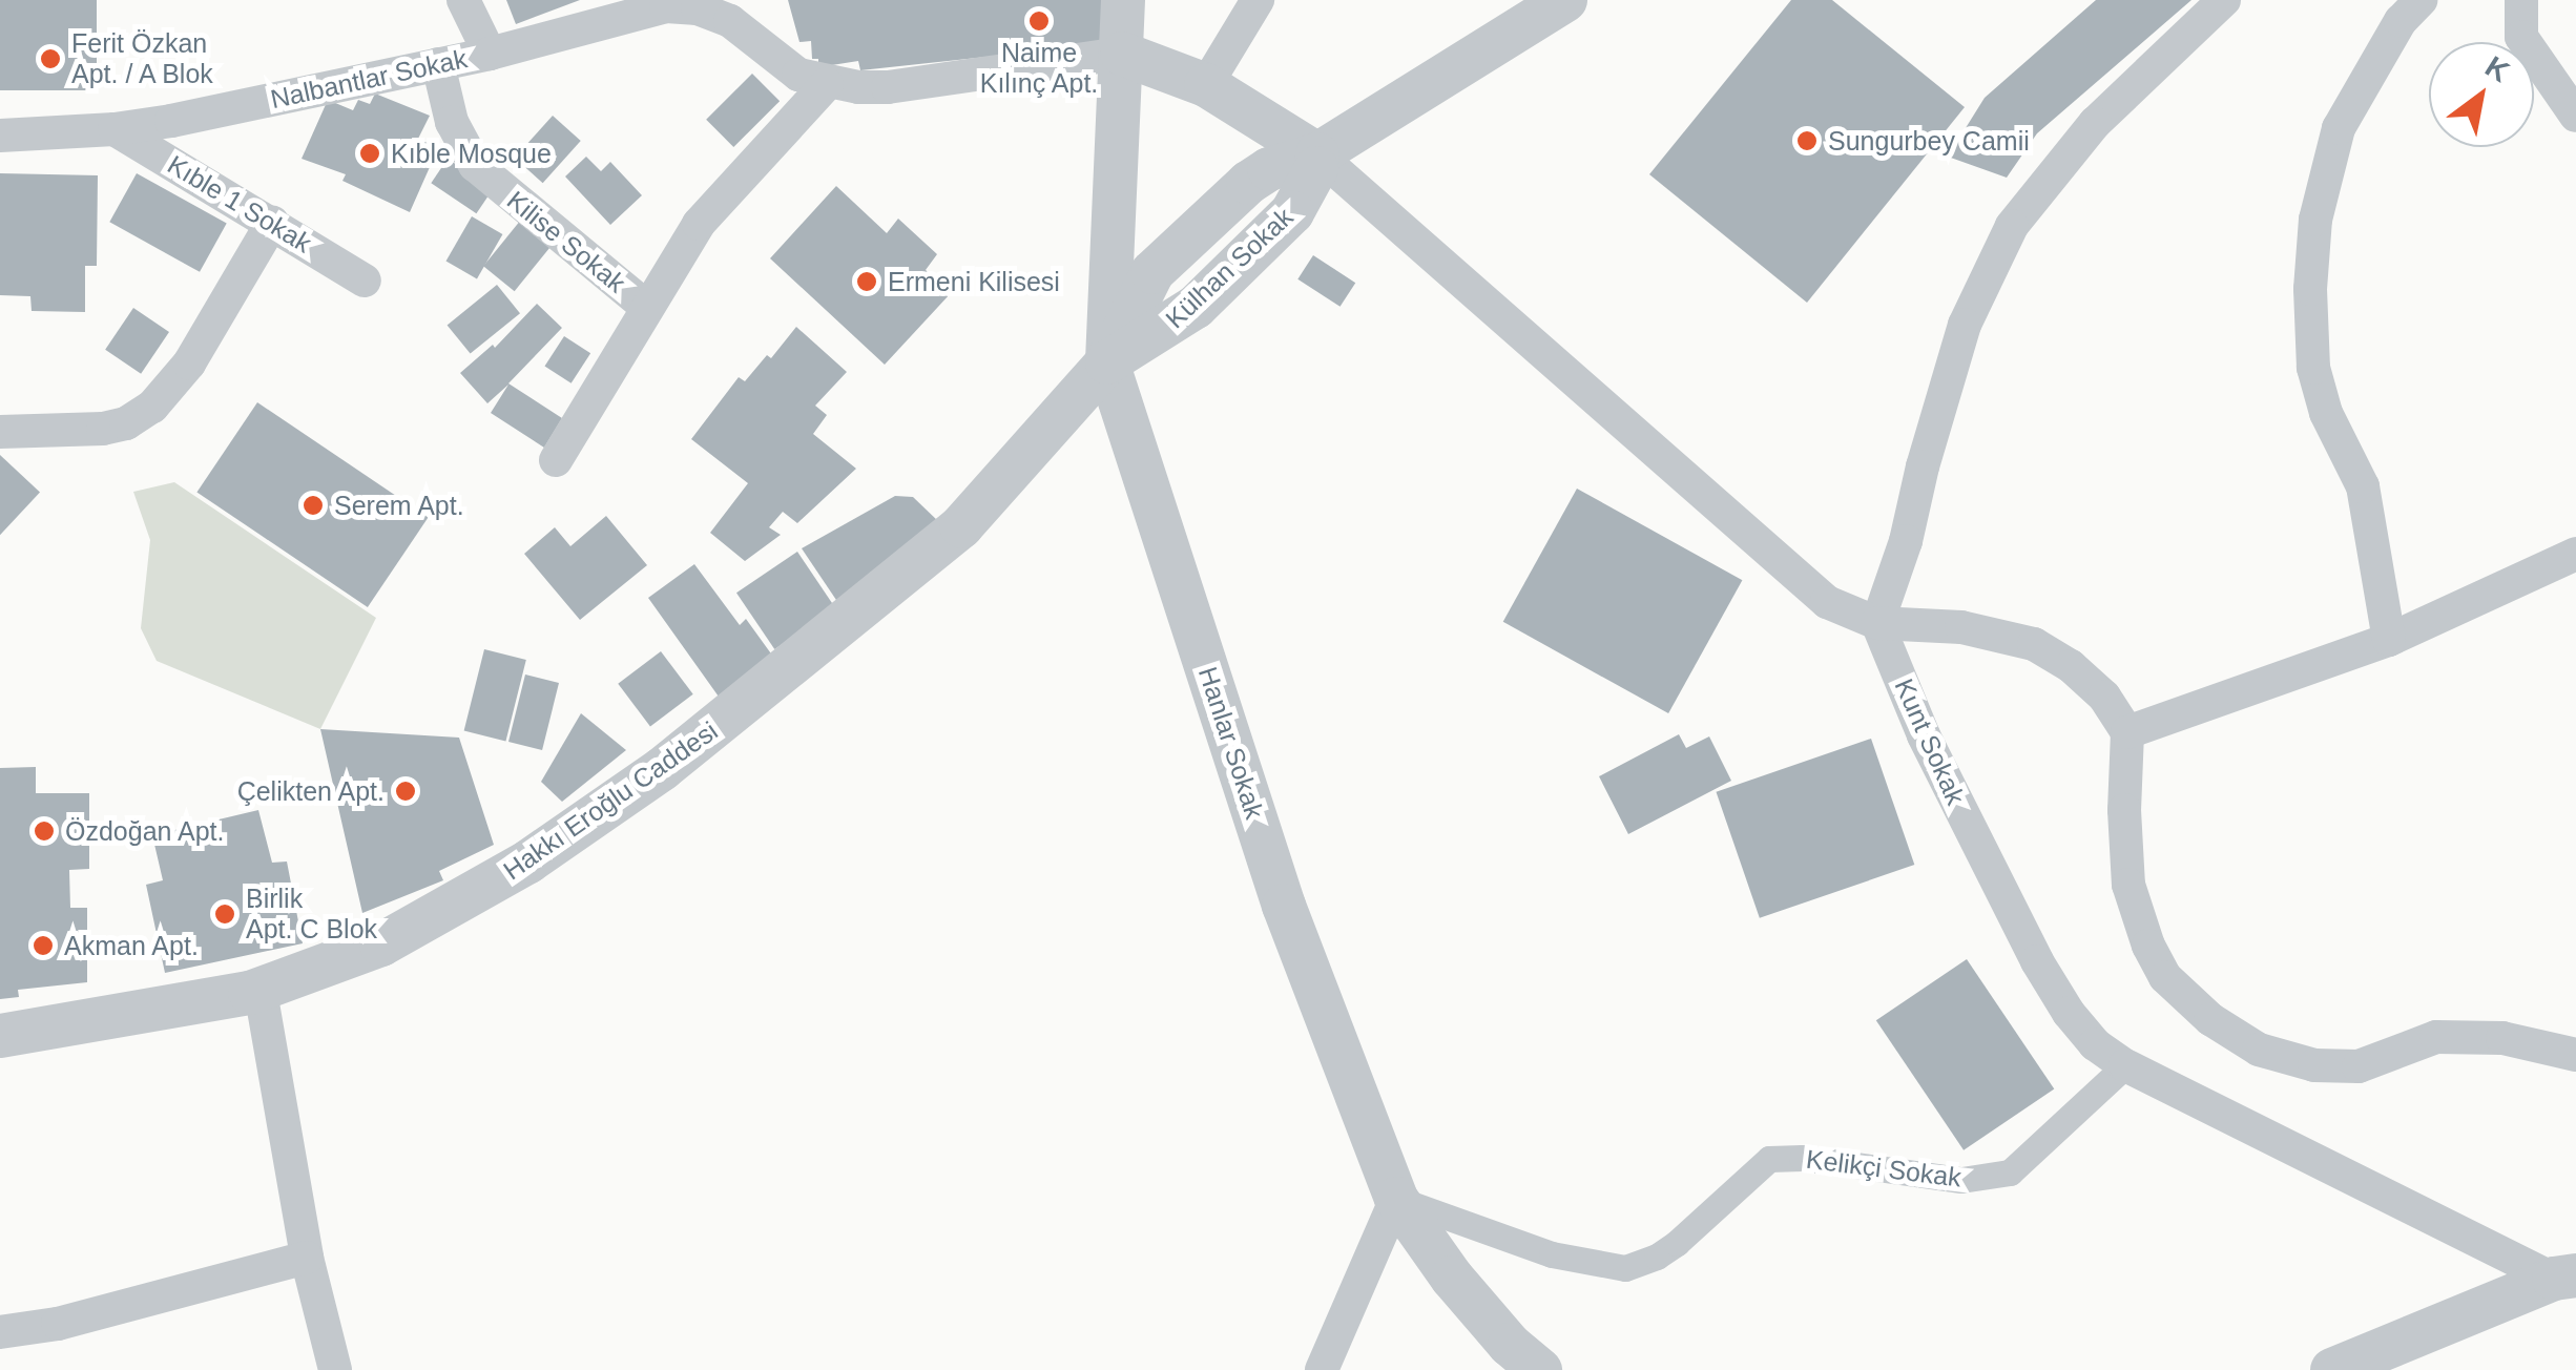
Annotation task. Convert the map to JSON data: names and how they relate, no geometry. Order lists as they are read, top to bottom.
{
  "streets": {
    "street": [
      "Nalbantlar Sokak",
      "Kıble 1 Sokak",
      "Kilise Sokak",
      "Külhan Sokak",
      "Kunt Sokak",
      "Hanlar Sokak",
      "Hakkı Eroğlu Caddesi",
      "Kelikçi Sokak"
    ]
  },
  "crossings": [
    ["Nalbantlar Sokak", "Kıble 1 Sokak"],
    ["Nalbantlar Sokak", "Kilise Sokak"],
    ["Nalbantlar Sokak", "Hanlar Sokak"],
    ["Külhan Sokak", "Hanlar Sokak"],
    ["Külhan Sokak", "Hakkı Eroğlu Caddesi"],
    ["Kunt Sokak", "Kelikçi Sokak"],
    ["Hanlar Sokak", "Hakkı Eroğlu Caddesi"],
    ["Hanlar Sokak", "Kelikçi Sokak"]
  ],
  "places": [
    "Naime Kılınç Apt.",
    "Ferit Özkan Apt. / A Blok",
    "Sungurbey Camii",
    "Kıble Mosque",
    "Ermeni Kilisesi",
    "Serem Apt.",
    "Çelikten Apt.",
    "Özdoğan Apt.",
    "Birlik Apt. C Blok",
    "Akman Apt."
  ],
  "north": "top right"
}
